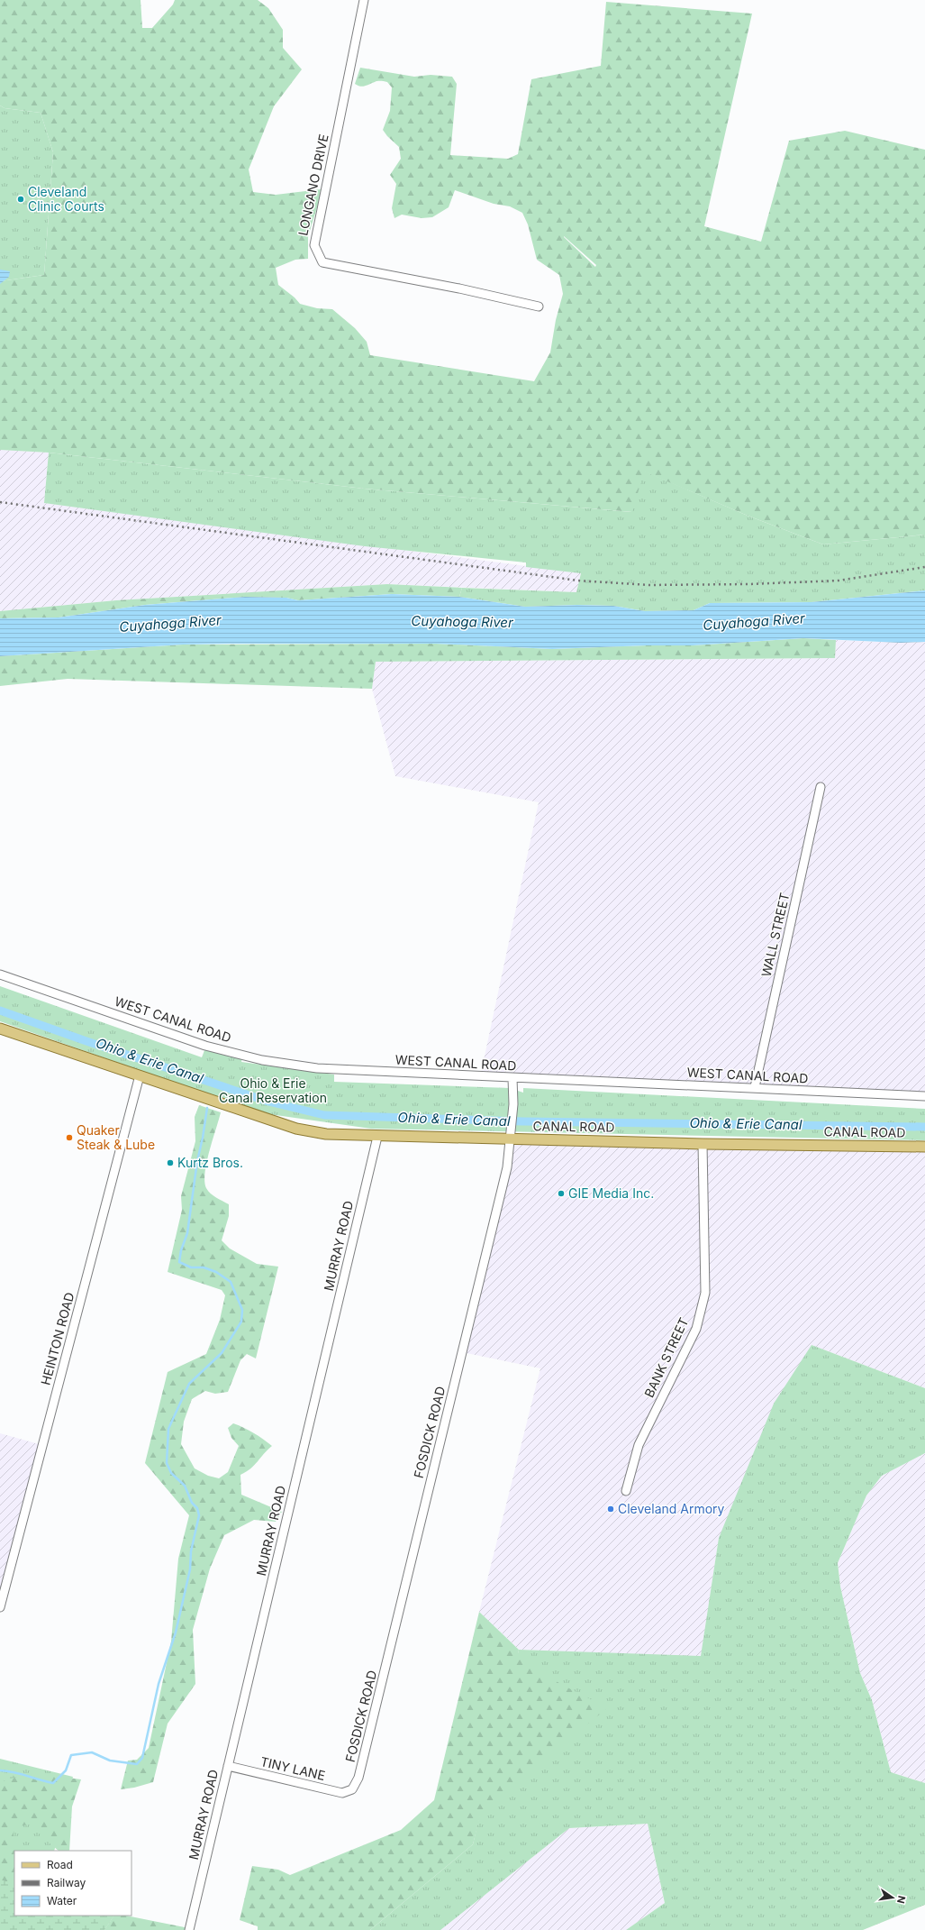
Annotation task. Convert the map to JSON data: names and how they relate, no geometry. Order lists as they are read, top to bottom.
{
  "streets": {
    "main road": ["CANAL ROAD"],
    "street": [
      "LONGANO DRIVE",
      "WALL STREET",
      "WEST CANAL ROAD",
      "MURRAY ROAD",
      "HEINTON ROAD",
      "BANK STREET",
      "FOSDICK ROAD",
      "TINY LANE"
    ]
  },
  "crossings": [
    ["WALL STREET", "WEST CANAL ROAD"],
    ["WEST CANAL ROAD", "FOSDICK ROAD"],
    ["CANAL ROAD", "MURRAY ROAD"],
    ["CANAL ROAD", "HEINTON ROAD"],
    ["CANAL ROAD", "BANK STREET"],
    ["CANAL ROAD", "FOSDICK ROAD"],
    ["MURRAY ROAD", "TINY LANE"],
    ["FOSDICK ROAD", "TINY LANE"]
  ],
  "water": ["Cuyahoga River", "Ohio & Erie Canal"],
  "parks": ["Ohio & Erie Canal Reservation"],
  "places": [
    "Cleveland Clinic Courts",
    "Quaker Steak & Lube",
    "Kurtz Bros.",
    "GIE Media Inc.",
    "Cleveland Armory"
  ],
  "legend": ["Road", "Railway", "Water"],
  "north": "right"
}
